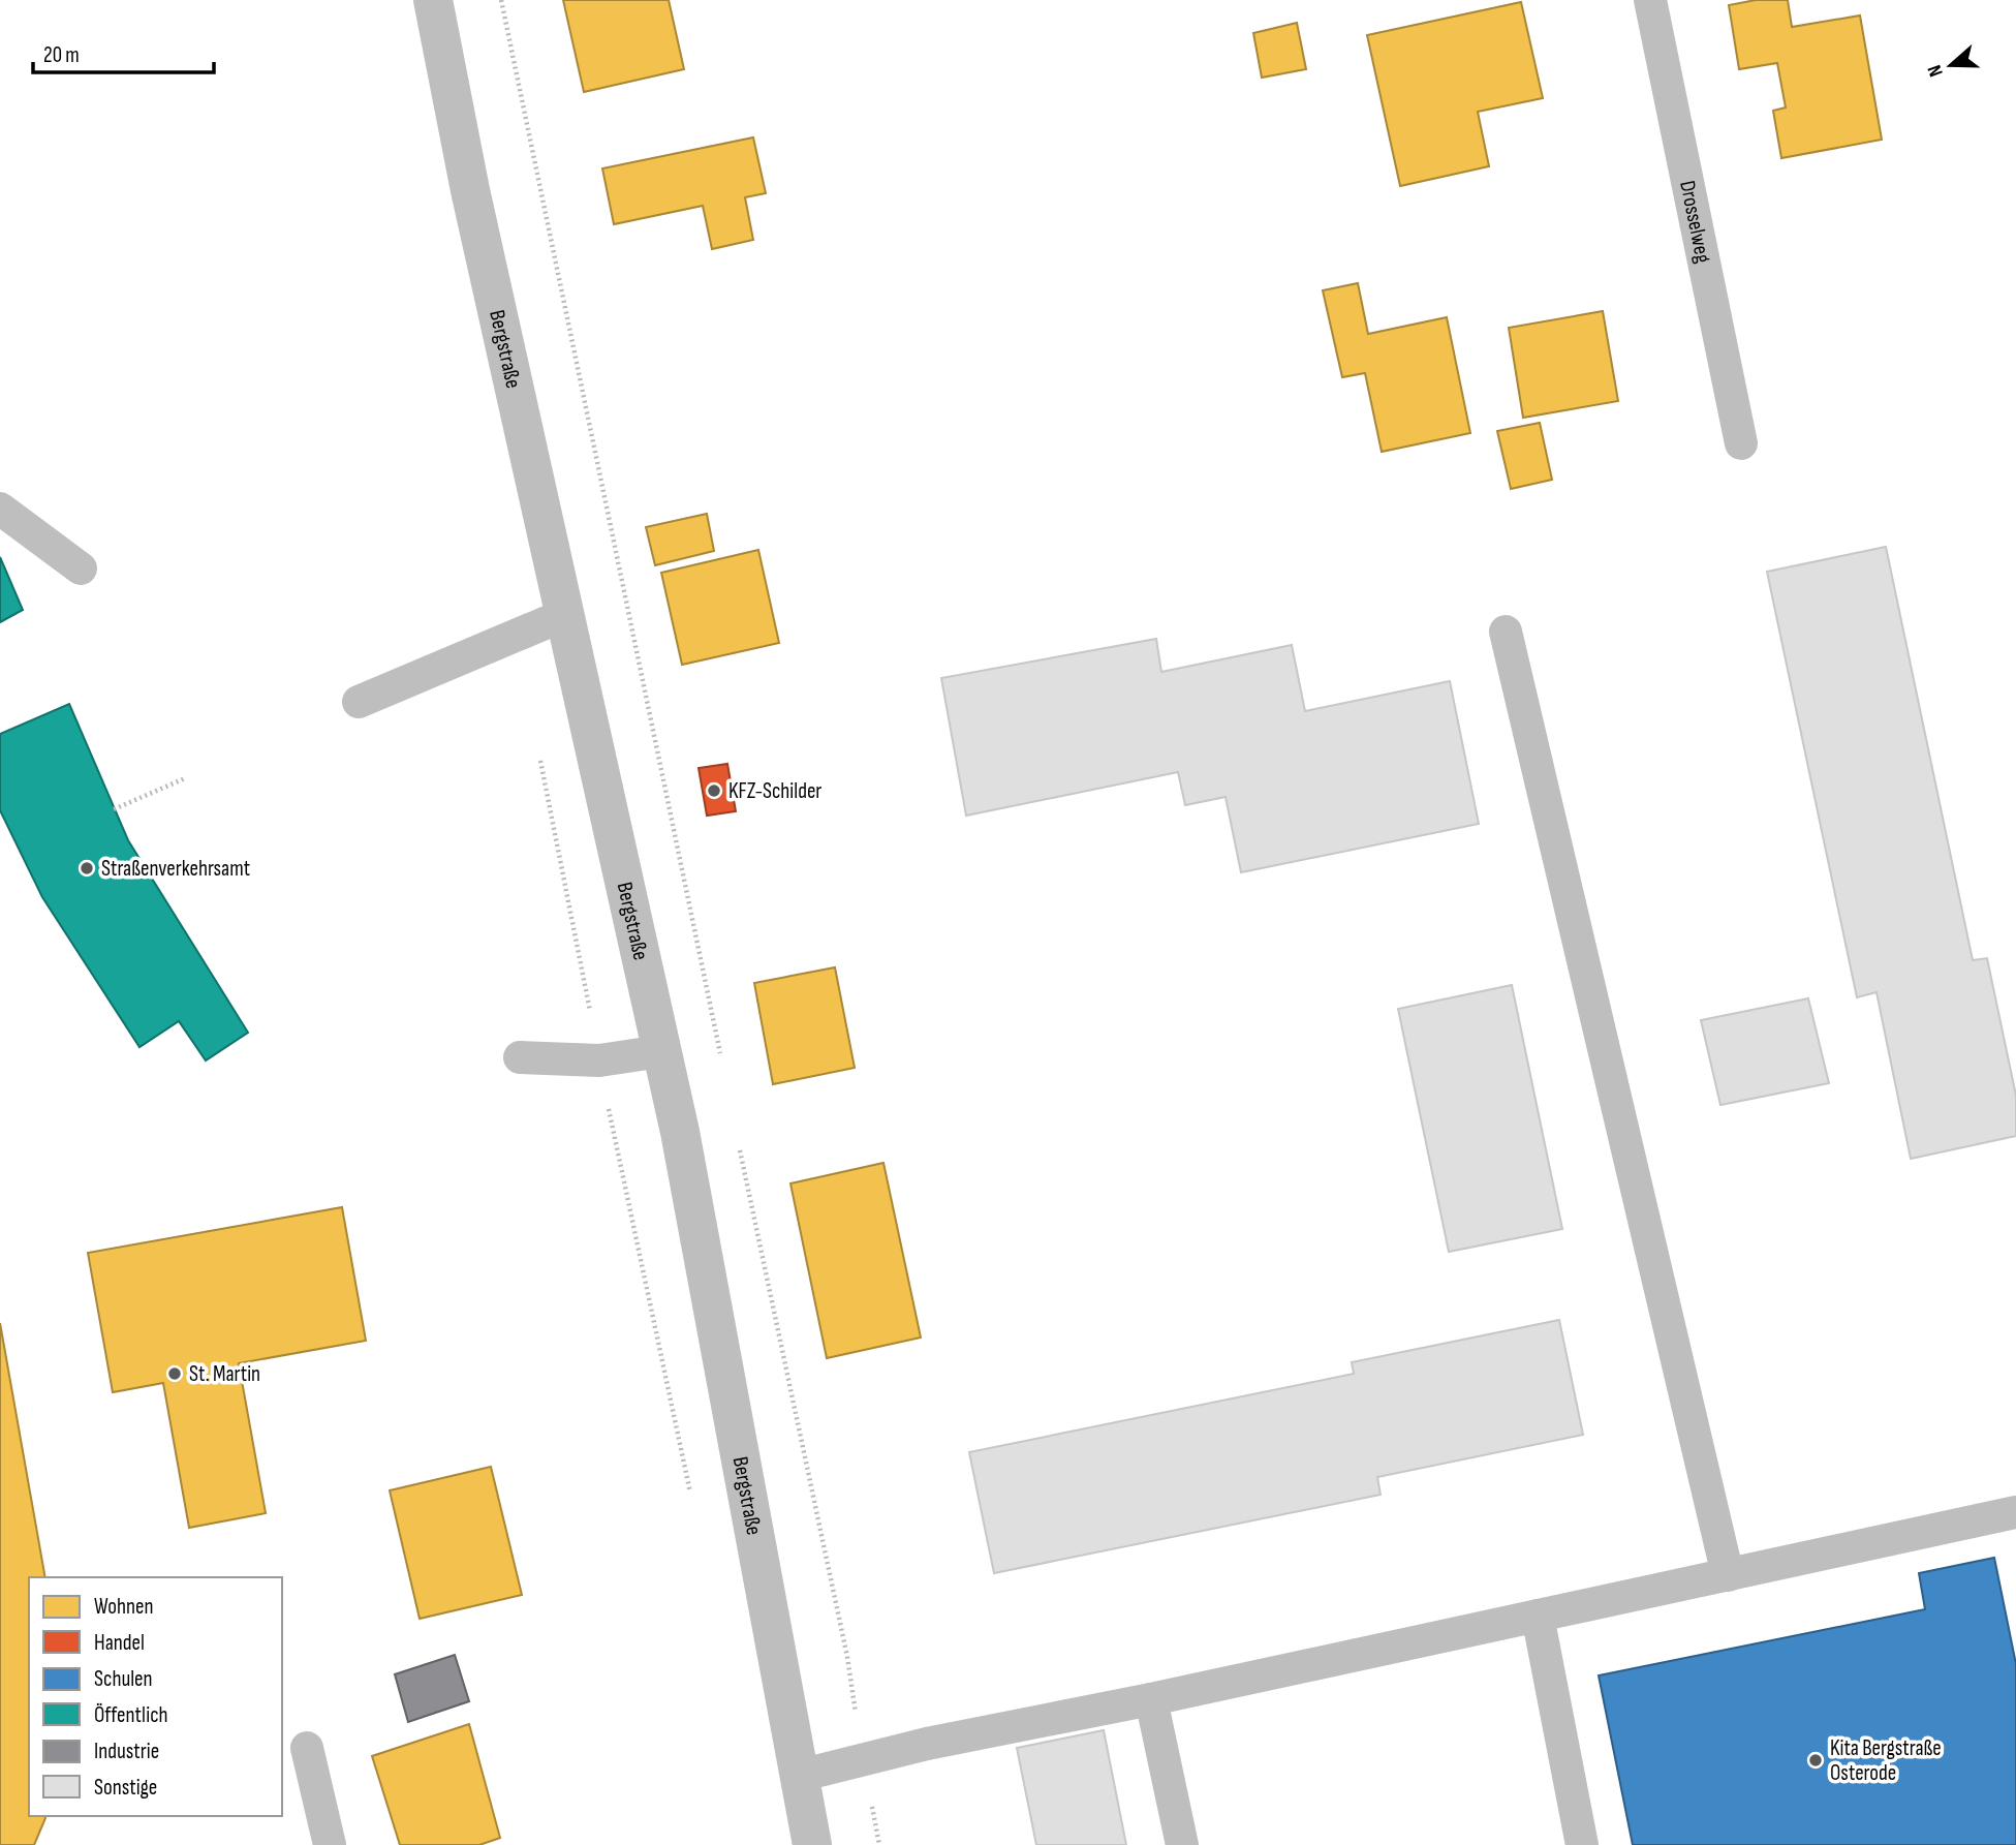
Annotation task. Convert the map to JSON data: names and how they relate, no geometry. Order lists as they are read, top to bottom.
{
  "streets": {
    "street": ["Bergstraße"],
    "lane": ["Drosselweg"]
  },
  "places": [
    "KFZ-Schilder",
    "Straßenverkehrsamt",
    "St. Martin",
    "Kita Bergstraße Osterode"
  ],
  "legend": [
    "Wohnen",
    "Handel",
    "Schulen",
    "Öffentlich",
    "Industrie",
    "Sonstige"
  ],
  "scale_bar": "20 m",
  "north": "left"
}
